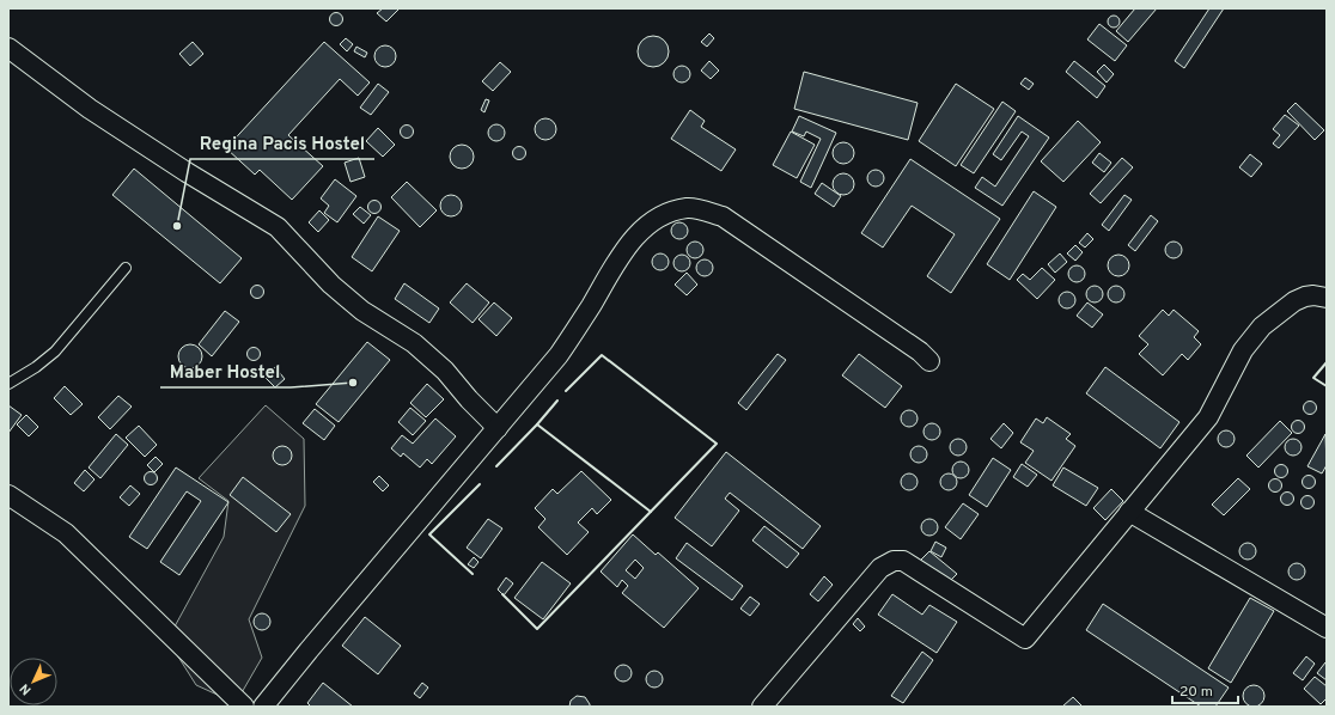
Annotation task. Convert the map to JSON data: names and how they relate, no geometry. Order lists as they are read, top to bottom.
{
  "places": ["Regina Pacis Hostel", "Maber Hostel"],
  "scale_bar": "20 m",
  "north": "bottom left"
}
